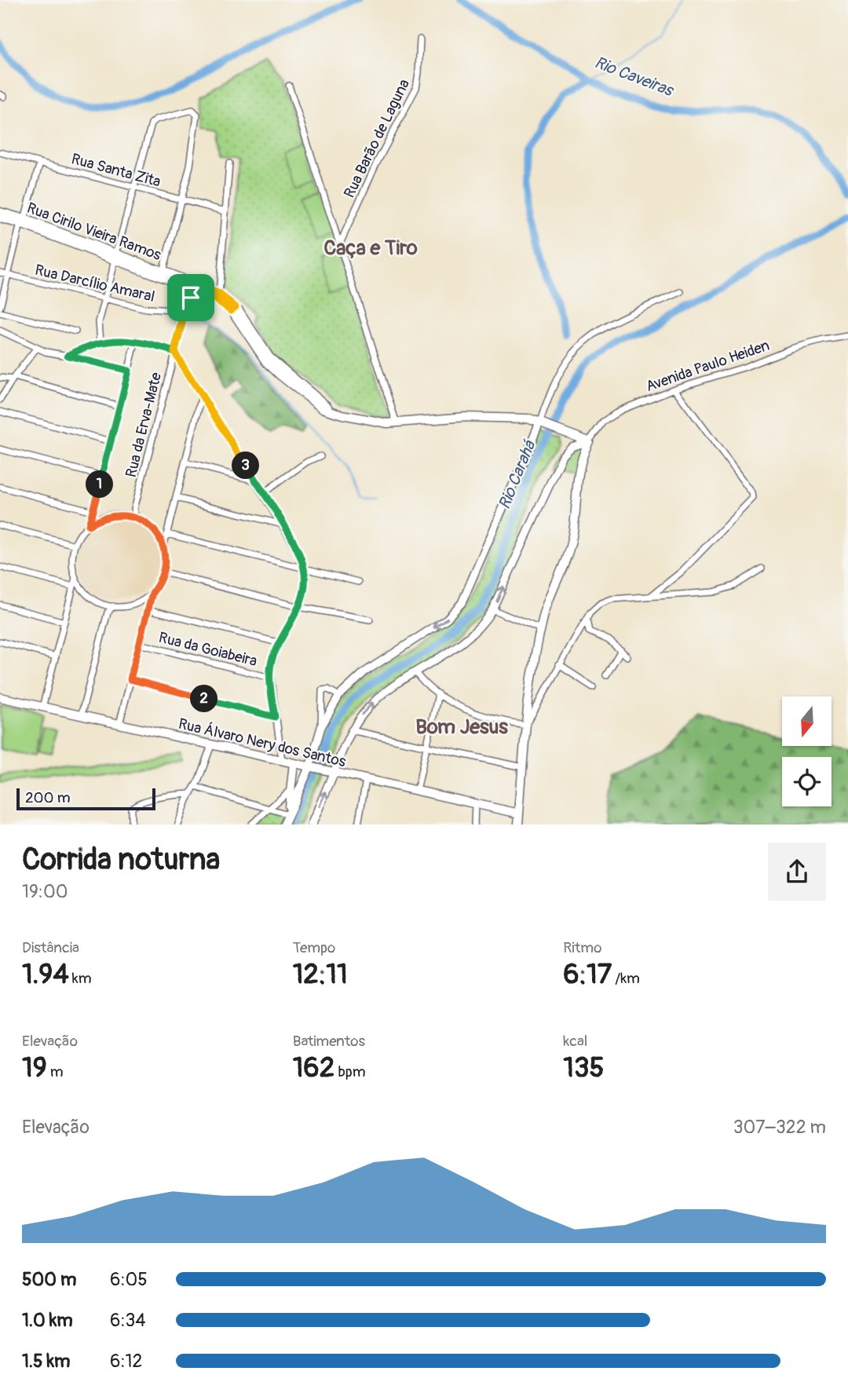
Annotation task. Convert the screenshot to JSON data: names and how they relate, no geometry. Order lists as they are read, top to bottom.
{
  "streets": {
    "main road": ["Rua Cirilo Vieira Ramos", "Rua Álvaro Nery dos Santos"],
    "street": [
      "Rua Barão de Laguna",
      "Rua Santa Zita",
      "Rua Darcílio Amaral",
      "Avenida Paulo Heiden",
      "Rua da Erva-Mate",
      "Rua da Goiabeira"
    ]
  },
  "crossings": [
    ["Rua Cirilo Vieira Ramos", "Avenida Paulo Heiden"],
    ["Rua Cirilo Vieira Ramos", "Rua da Erva-Mate"],
    ["Rua Darcílio Amaral", "Rua da Erva-Mate"]
  ],
  "districts": ["Caça e Tiro", "Bom Jesus"],
  "water": ["Rio Caveiras", "Rio Carahá"],
  "scale_bar": "200 m",
  "north": "bottom",
  "page": {
    "pins": ["3", "1", "2"],
    "scale": "200 m",
    "heading": ["Corrida noturna", "19:00"],
    "stats": [
      ["Distância", "1.94 km"],
      ["Tempo", "12:11"],
      ["Ritmo", "6:17 /km"],
      ["Elevação", "19 m"],
      ["Batimentos", "162 bpm"],
      ["kcal", "135"]
    ],
    "chart": ["Elevação", "307–322 m"],
    "list": [
      {
        "name": "500 m",
        "note": "6:05"
      },
      {
        "name": "1.0 km",
        "note": "6:34"
      },
      {
        "name": "1.5 km",
        "note": "6:12"
      }
    ]
  }
}
